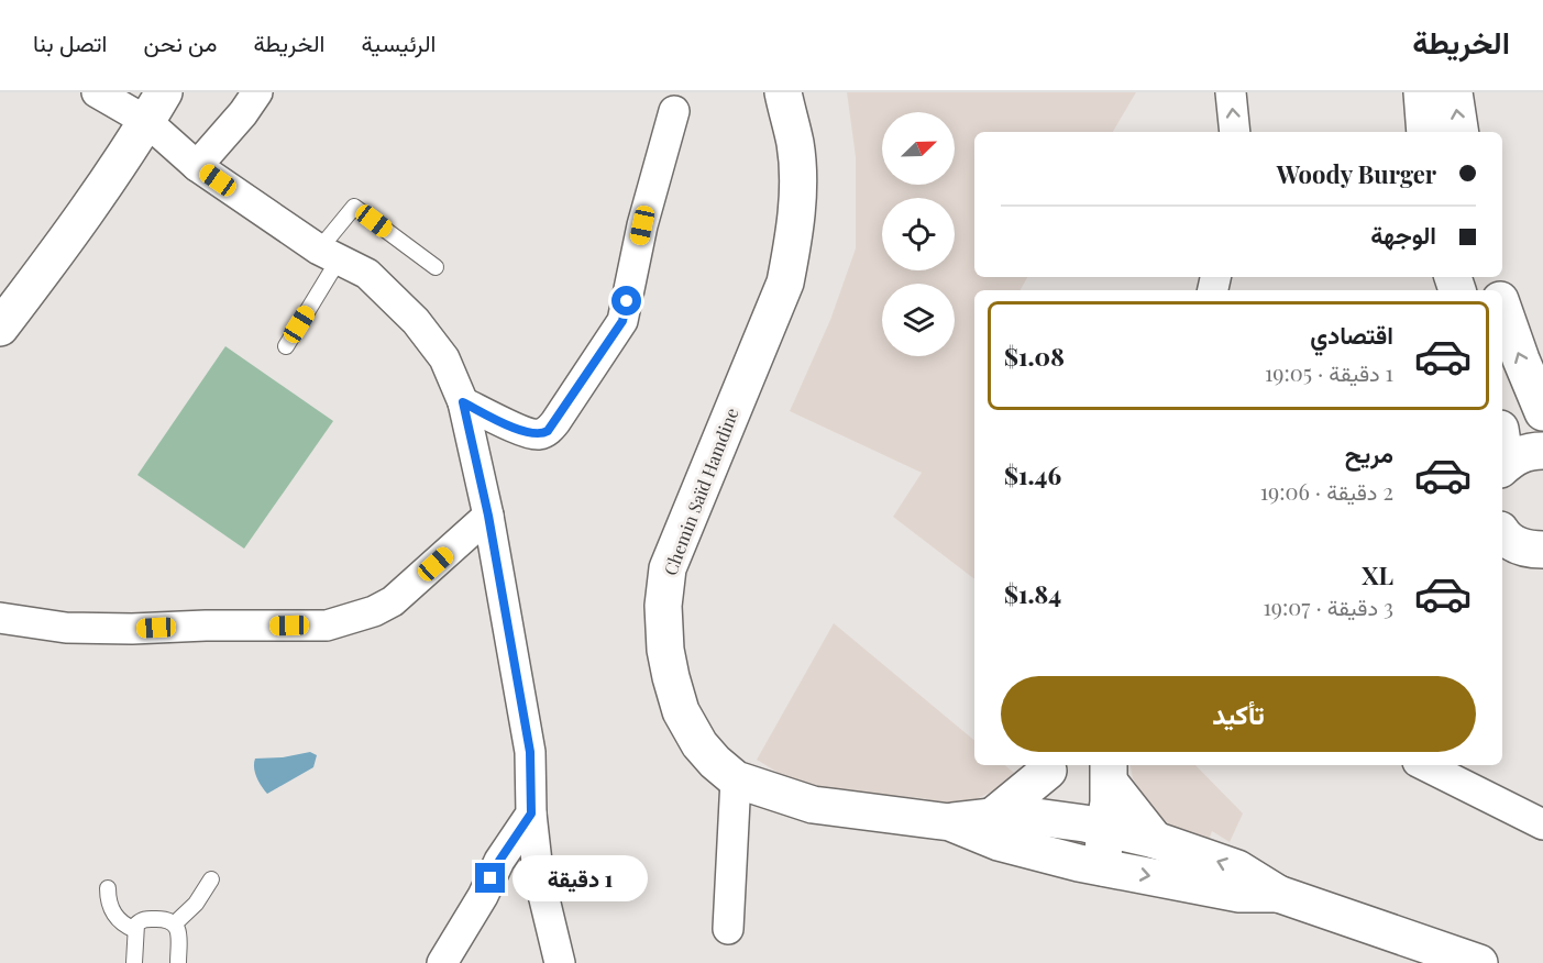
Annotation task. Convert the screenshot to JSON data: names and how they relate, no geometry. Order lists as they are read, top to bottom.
{
  "streets": {
    "main road": ["Chemin Saïd Hamdine"]
  },
  "north": "top right",
  "page": {
    "header": "الخريطة",
    "nav": [
      "الرئيسية",
      "الخريطة",
      "من نحن",
      "اتصل بنا"
    ],
    "banner": ["Woody Burger", "الوجهة"],
    "list": [
      {
        "name": "اقتصادي",
        "note": "1 دقيقة · 19:05",
        "value": "$1.08"
      },
      {
        "name": "مريح",
        "note": "2 دقيقة · 19:06",
        "value": "$1.46"
      },
      {
        "name": "XL",
        "note": "3 دقيقة · 19:07",
        "value": "$1.84"
      }
    ],
    "buttons": "تأكيد",
    "bubble": "1 دقيقة"
  }
}
